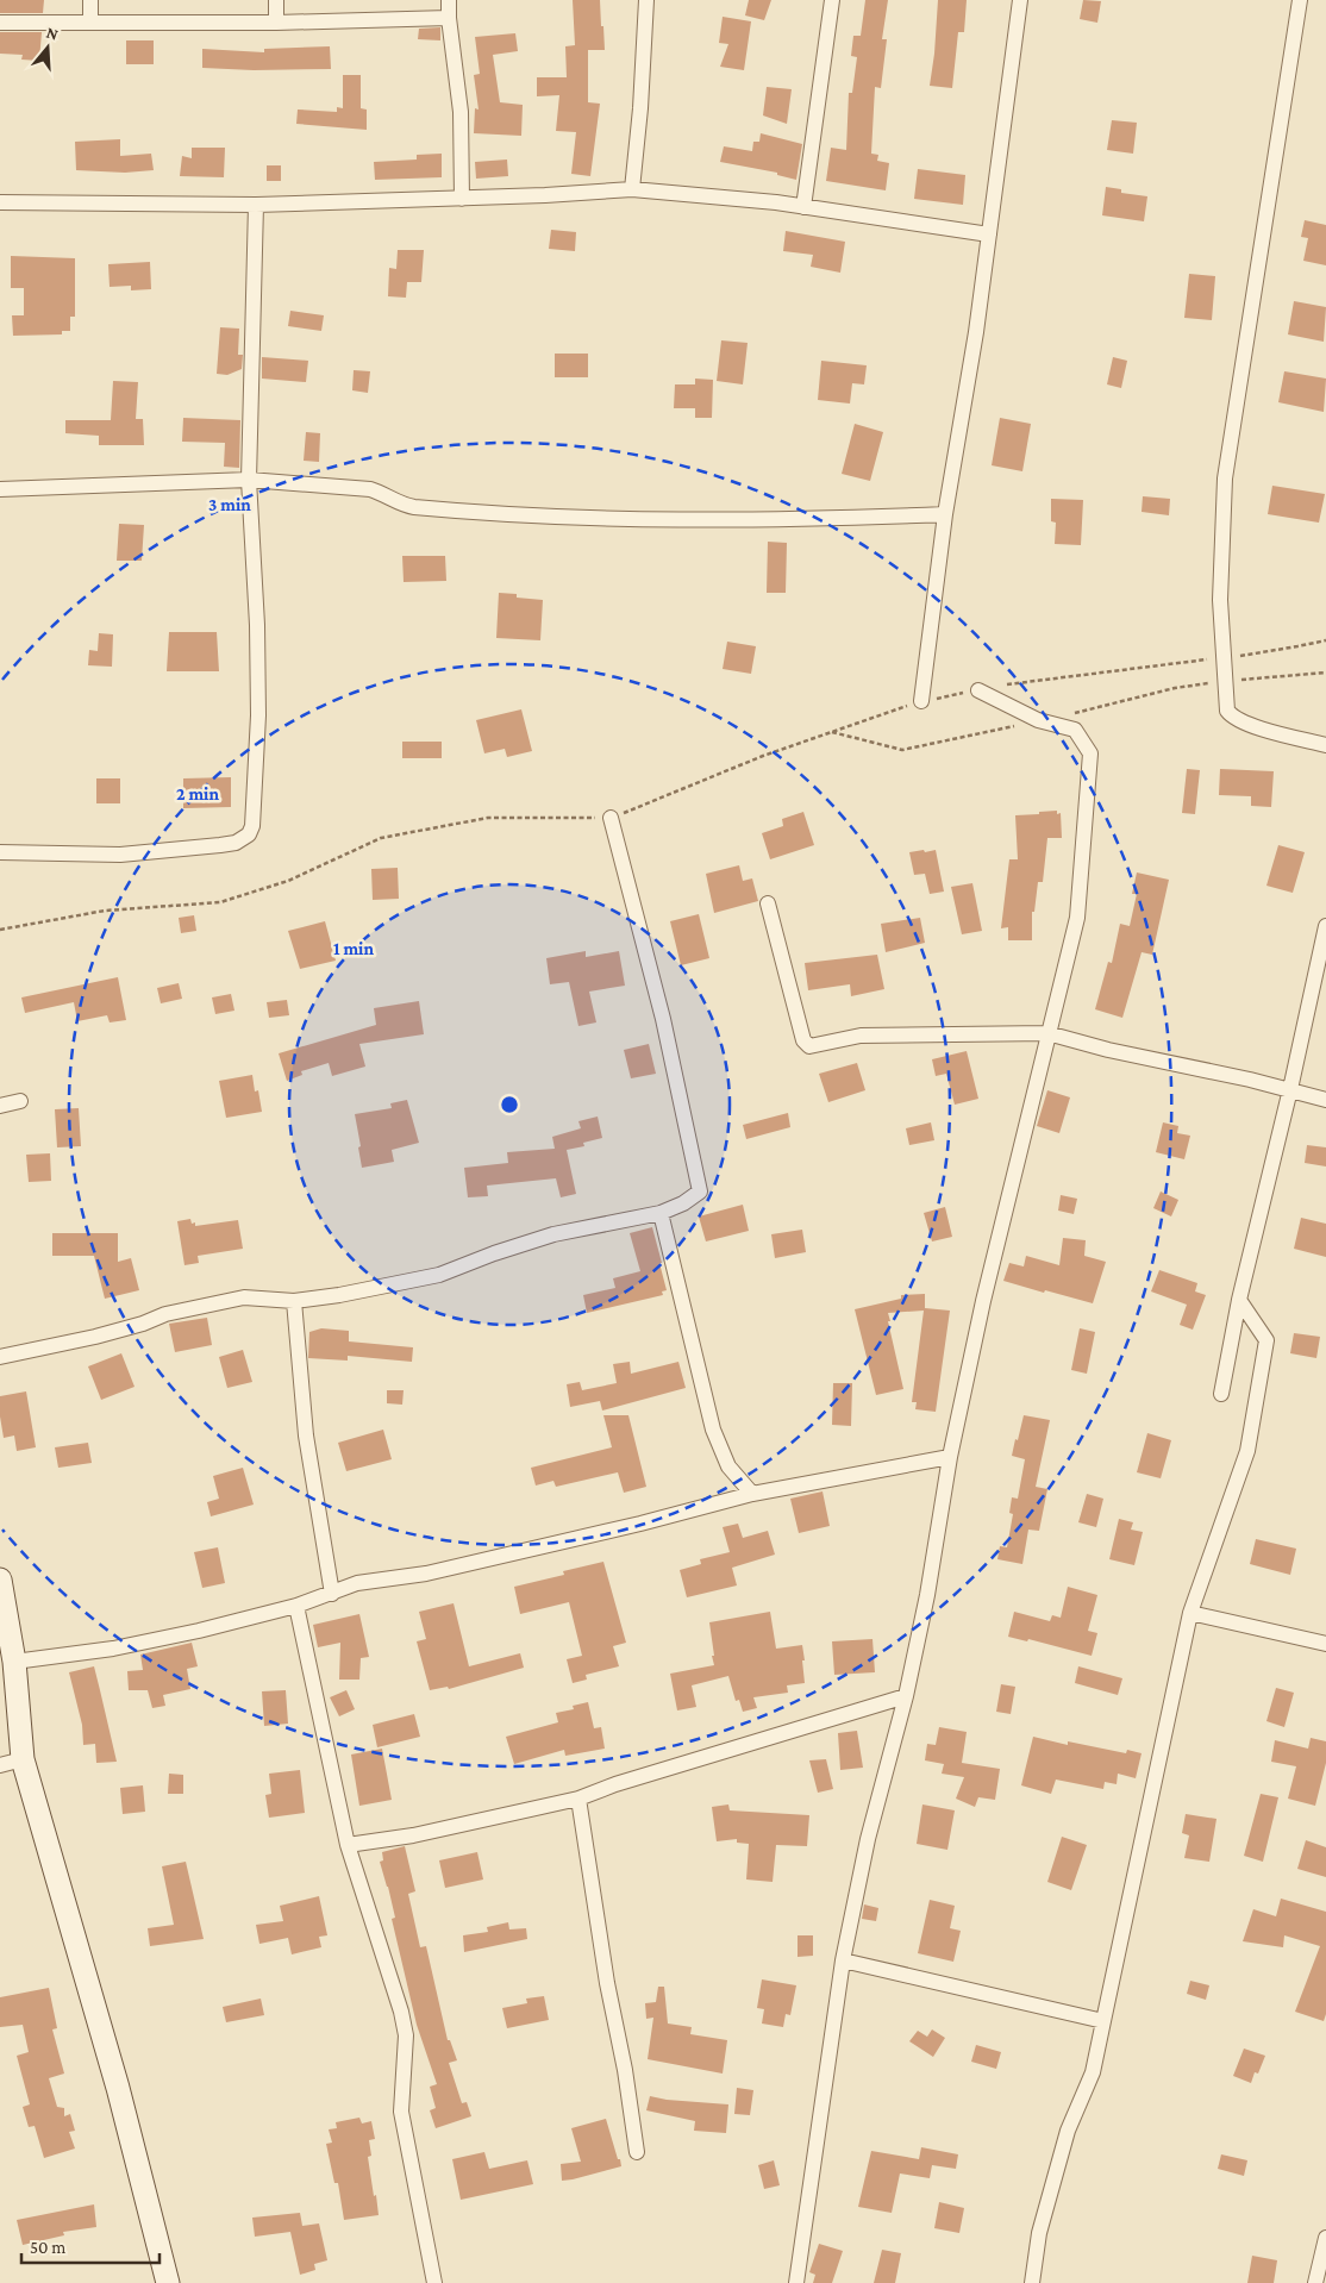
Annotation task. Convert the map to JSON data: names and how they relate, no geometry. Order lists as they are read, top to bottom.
{
  "scale_bar": "50 m",
  "north": "top",
  "rings": ["3 min", "2 min", "1 min"]
}
